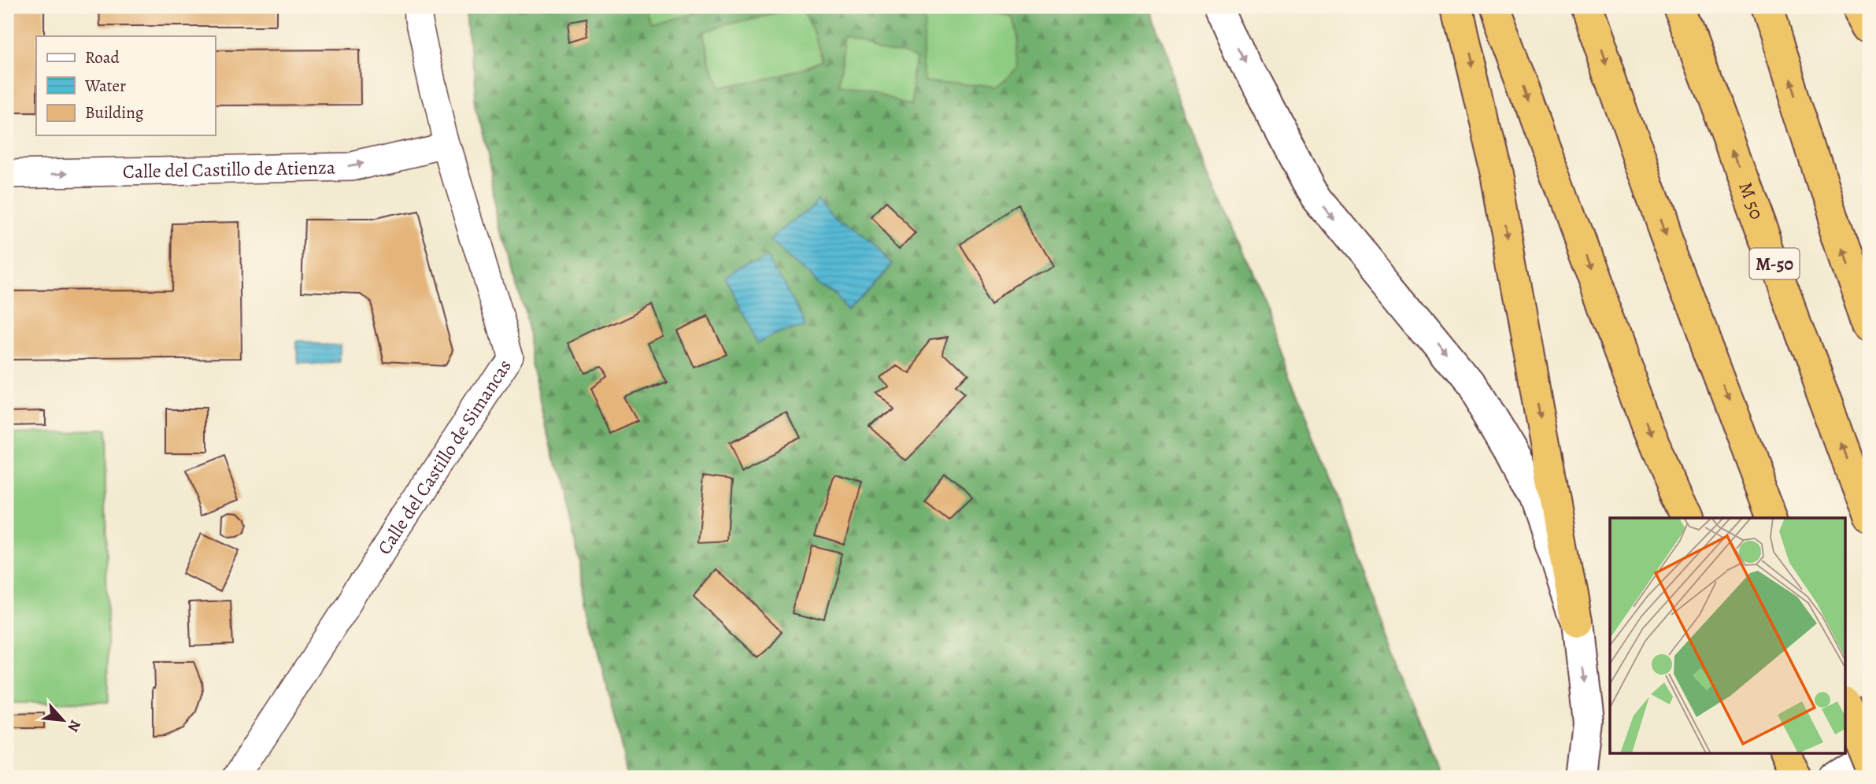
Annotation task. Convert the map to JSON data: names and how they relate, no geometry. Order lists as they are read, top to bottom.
{
  "streets": {
    "highway": ["M 50", "M-50"],
    "street": ["Calle del Castillo de Atienza", "Calle del Castillo de Simancas"]
  },
  "crossings": [
    ["Calle del Castillo de Atienza", "Calle del Castillo de Simancas"]
  ],
  "one_way": ["Calle del Castillo de Atienza"],
  "legend": ["Road", "Water", "Building"],
  "north": "bottom right"
}
